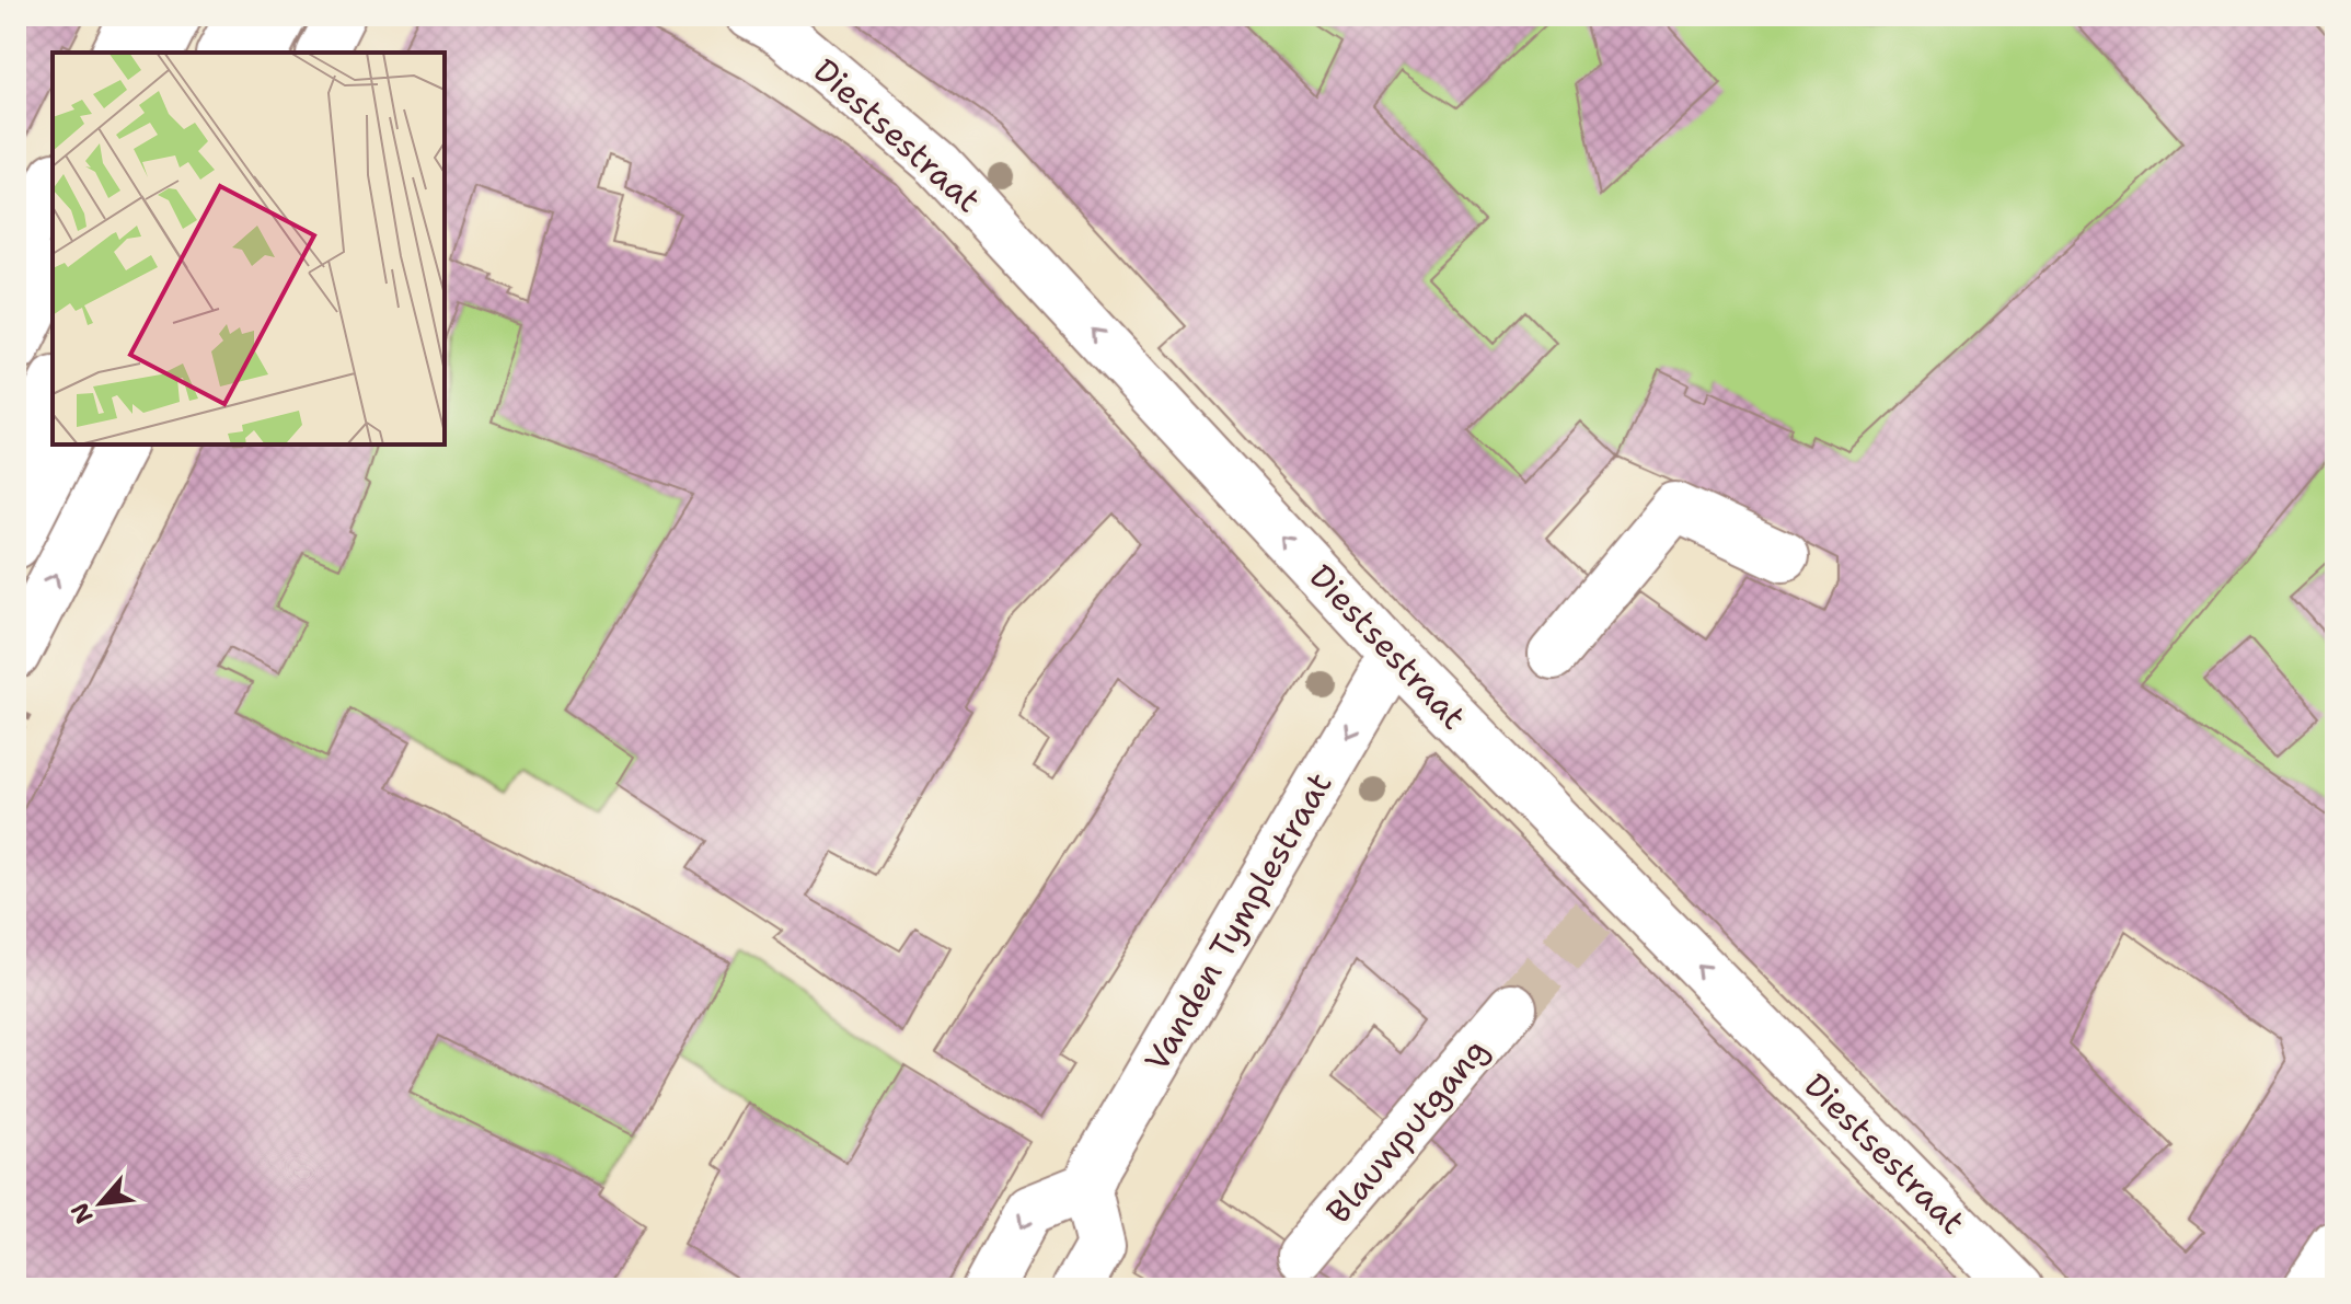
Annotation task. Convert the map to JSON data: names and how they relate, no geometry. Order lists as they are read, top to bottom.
{
  "streets": {
    "street": ["Diestsestraat", "Vanden Tymplestraat", "Blauwputgang"]
  },
  "crossings": [
    ["Diestsestraat", "Vanden Tymplestraat"]
  ],
  "one_way": ["Diestsestraat", "Vanden Tymplestraat"],
  "north": "bottom left"
}
